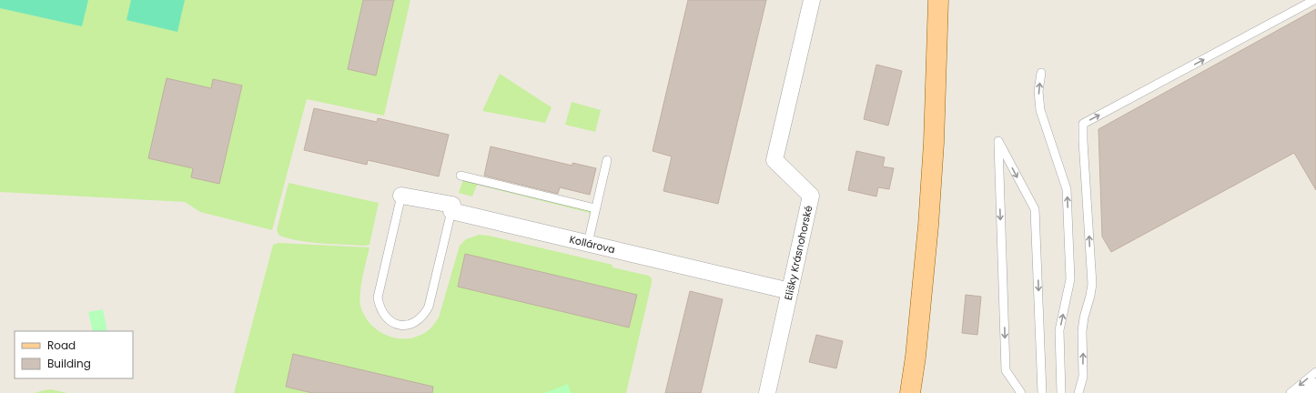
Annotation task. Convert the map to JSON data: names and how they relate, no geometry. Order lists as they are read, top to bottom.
{
  "streets": {
    "street": ["Kollárova", "Elišky Krásnohorské"]
  },
  "crossings": [
    ["Kollárova", "Elišky Krásnohorské"]
  ],
  "legend": ["Road", "Building"]
}
